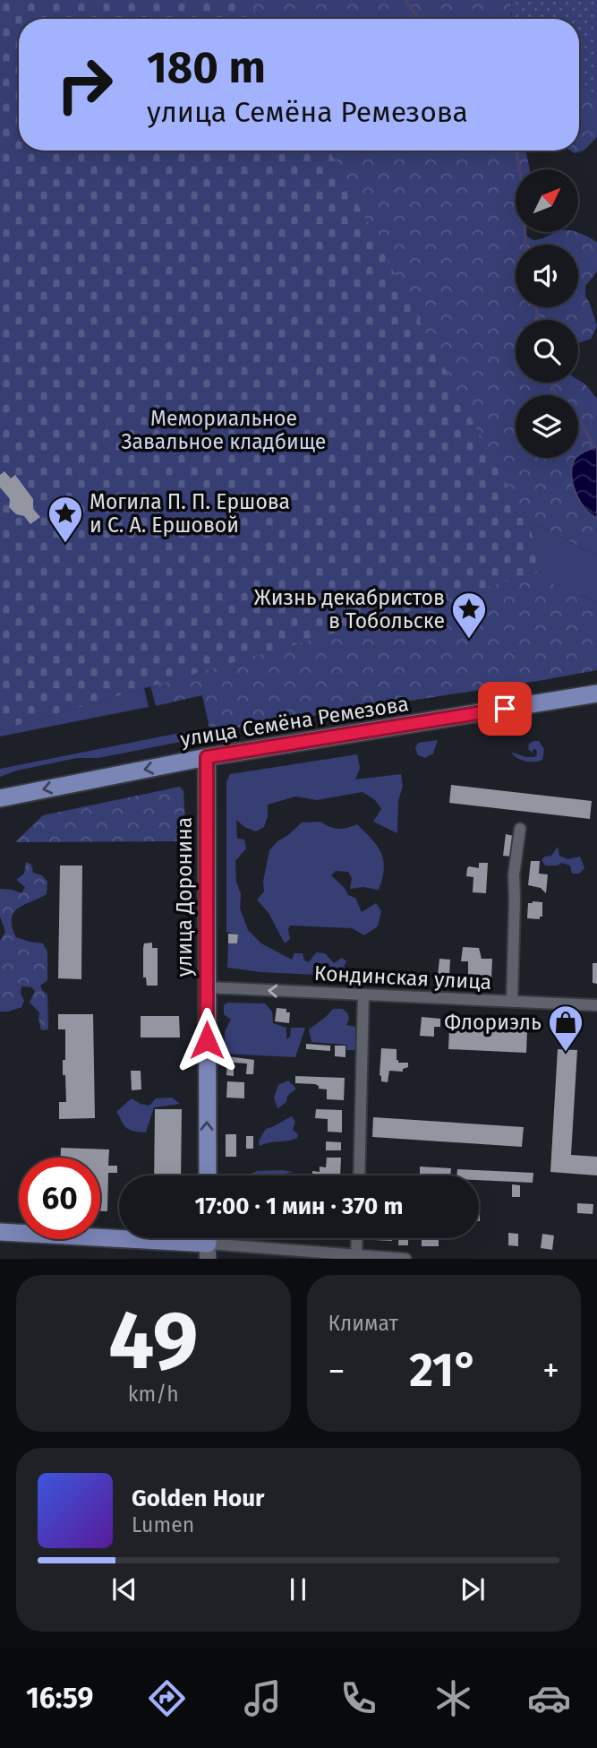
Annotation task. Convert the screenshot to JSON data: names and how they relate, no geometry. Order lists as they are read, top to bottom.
{
  "streets": {
    "main road": ["улица Семёна Ремезова", "улица Доронина"],
    "street": ["Кондинская улица"]
  },
  "crossings": [
    ["улица Семёна Ремезова", "улица Доронина"],
    ["улица Доронина", "Кондинская улица"]
  ],
  "one_way": ["улица Доронина", "Кондинская улица"],
  "parks": ["Мемориальное Завальное кладбище"],
  "places": {
    "place": ["Могила П. П. Ершова и С. А. Ершовой", "Жизнь декабристов в Тобольске"],
    "shop": ["Флориэль"]
  },
  "north": "top right",
  "page": {
    "turn": ["180 m", "улица Семёна Ремезова"],
    "limit": "60",
    "trip": "17:00 · 1 мин · 370 m",
    "tile": [
      ["49", "km/h"],
      "Климат"
    ],
    "heat": ["−", "21°", "+"],
    "song": ["Golden Hour", "Lumen"],
    "tabs": "16:59"
  }
}
